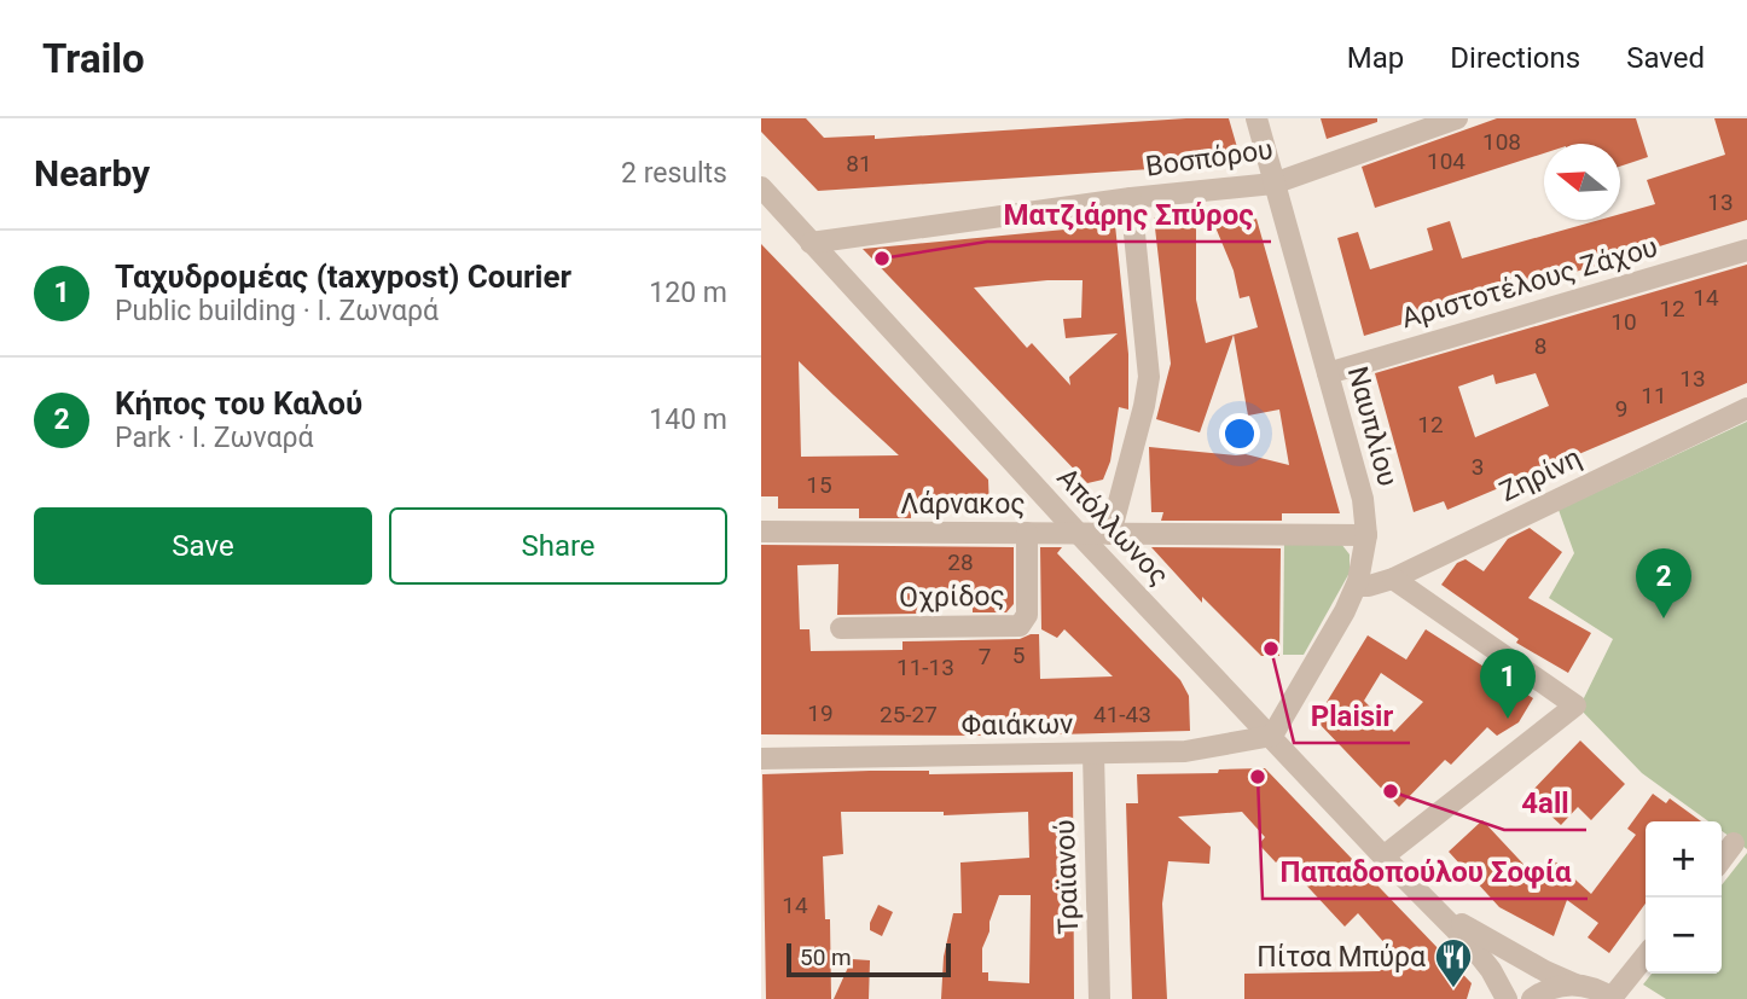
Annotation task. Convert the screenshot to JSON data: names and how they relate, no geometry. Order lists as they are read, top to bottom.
{
  "streets": {
    "street": [
      "Βοσπόρου",
      "Αριστοτέλους Ζάχου",
      "Ναυπλίου",
      "Ζηρίνη",
      "Λάρνακος",
      "Απόλλωνος",
      "Οχρίδος",
      "Φαιάκων",
      "Τραϊανού"
    ]
  },
  "crossings": [
    ["Βοσπόρου", "Ναυπλίου"],
    ["Βοσπόρου", "Απόλλωνος"],
    ["Αριστοτέλους Ζάχου", "Ναυπλίου"],
    ["Ναυπλίου", "Ζηρίνη"],
    ["Ναυπλίου", "Λάρνακος"],
    ["Ναυπλίου", "Απόλλωνος"],
    ["Ναυπλίου", "Φαιάκων"],
    ["Λάρνακος", "Απόλλωνος"],
    ["Λάρνακος", "Οχρίδος"],
    ["Απόλλωνος", "Φαιάκων"],
    ["Φαιάκων", "Τραϊανού"]
  ],
  "places": {
    "other": [
      "Ματζιάρης Σπύρος",
      "Plaisir",
      "Παπαδοπούλου Σοφία",
      "4all"
    ],
    "restaurant": ["Πίτσα Μπύρα"]
  },
  "house_numbers": [
    "108",
    "104",
    "81",
    "13",
    "14",
    "12",
    "10",
    "8",
    "13",
    "11",
    "9",
    "12",
    "3",
    "15",
    "28",
    "5",
    "7",
    "11-13",
    "19",
    "25-27",
    "41-43",
    "14"
  ],
  "scale_bar": "50 m",
  "north": "left",
  "page": {
    "header": "Trailo",
    "nav": ["Map", "Directions", "Saved"],
    "heading": ["Nearby", "2 results"],
    "list": [
      {
        "mark": "1",
        "name": "Ταχυδρομέας (taxypost) Courier",
        "note": "Public building · Ι. Ζωναρά",
        "value": "120 m"
      },
      {
        "mark": "2",
        "name": "Κήπος του Καλού",
        "note": "Park · Ι. Ζωναρά",
        "value": "140 m"
      }
    ],
    "buttons": ["Save", "Share"],
    "pins": ["2", "1"],
    "map_buttons": ["+", "−"],
    "scale": "50 m"
  }
}
